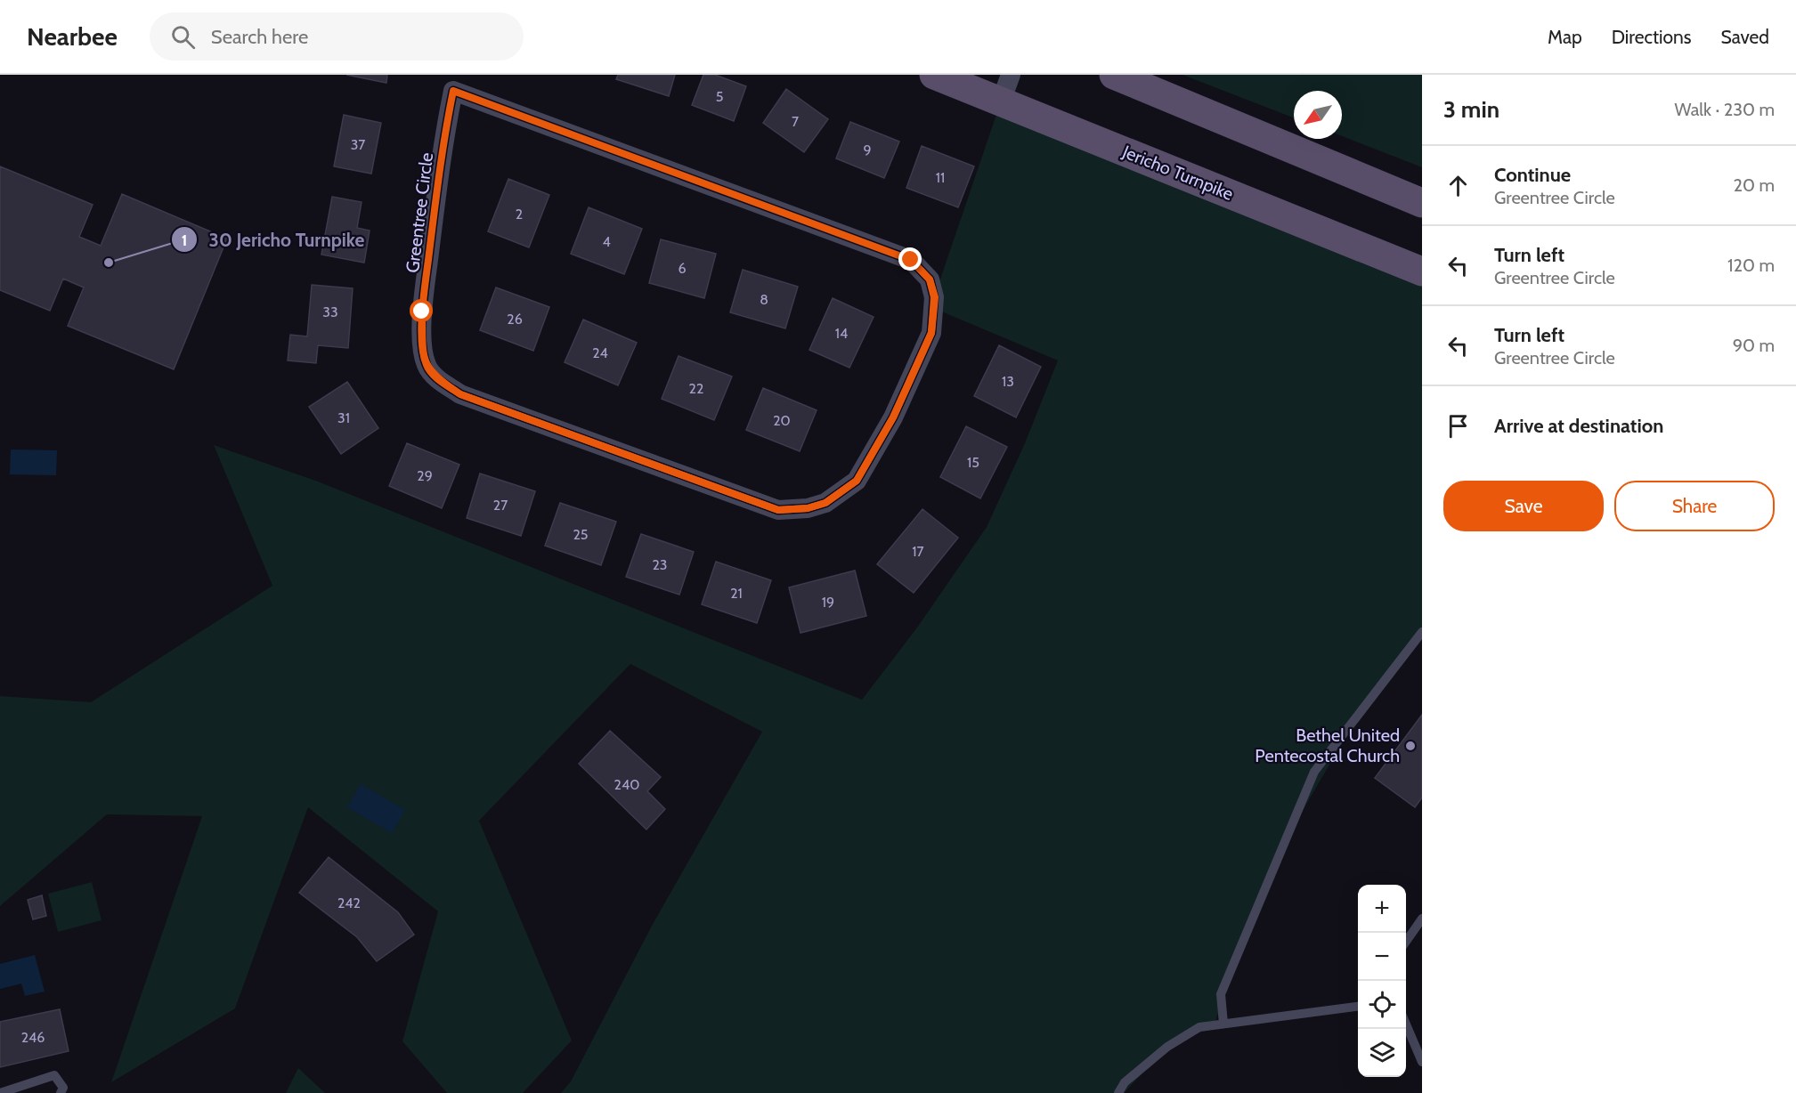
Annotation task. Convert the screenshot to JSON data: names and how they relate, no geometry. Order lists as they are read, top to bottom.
{
  "streets": {
    "main road": ["Jericho Turnpike"],
    "street": ["Greentree Circle"]
  },
  "places": ["30 Jericho Turnpike", "Bethel United Pentecostal Church"],
  "house_numbers": [
    "5",
    "7",
    "37",
    "9",
    "11",
    "2",
    "4",
    "6",
    "8",
    "33",
    "26",
    "14",
    "24",
    "13",
    "22",
    "31",
    "20",
    "15",
    "29",
    "27",
    "25",
    "17",
    "23",
    "21",
    "19",
    "240",
    "242",
    "246"
  ],
  "north": "bottom left",
  "page": {
    "header": "Nearbee",
    "search": "Search here",
    "nav": ["Map", "Directions", "Saved"],
    "heading": ["3 min", "Walk · 230 m"],
    "list": [
      ["Continue", "Greentree Circle", "20 m"],
      ["Turn left", "Greentree Circle", "120 m"],
      ["Turn left", "Greentree Circle", "90 m"],
      "Arrive at destination"
    ],
    "buttons": ["Save", "Share"],
    "map_buttons": ["+", "−"]
  }
}
